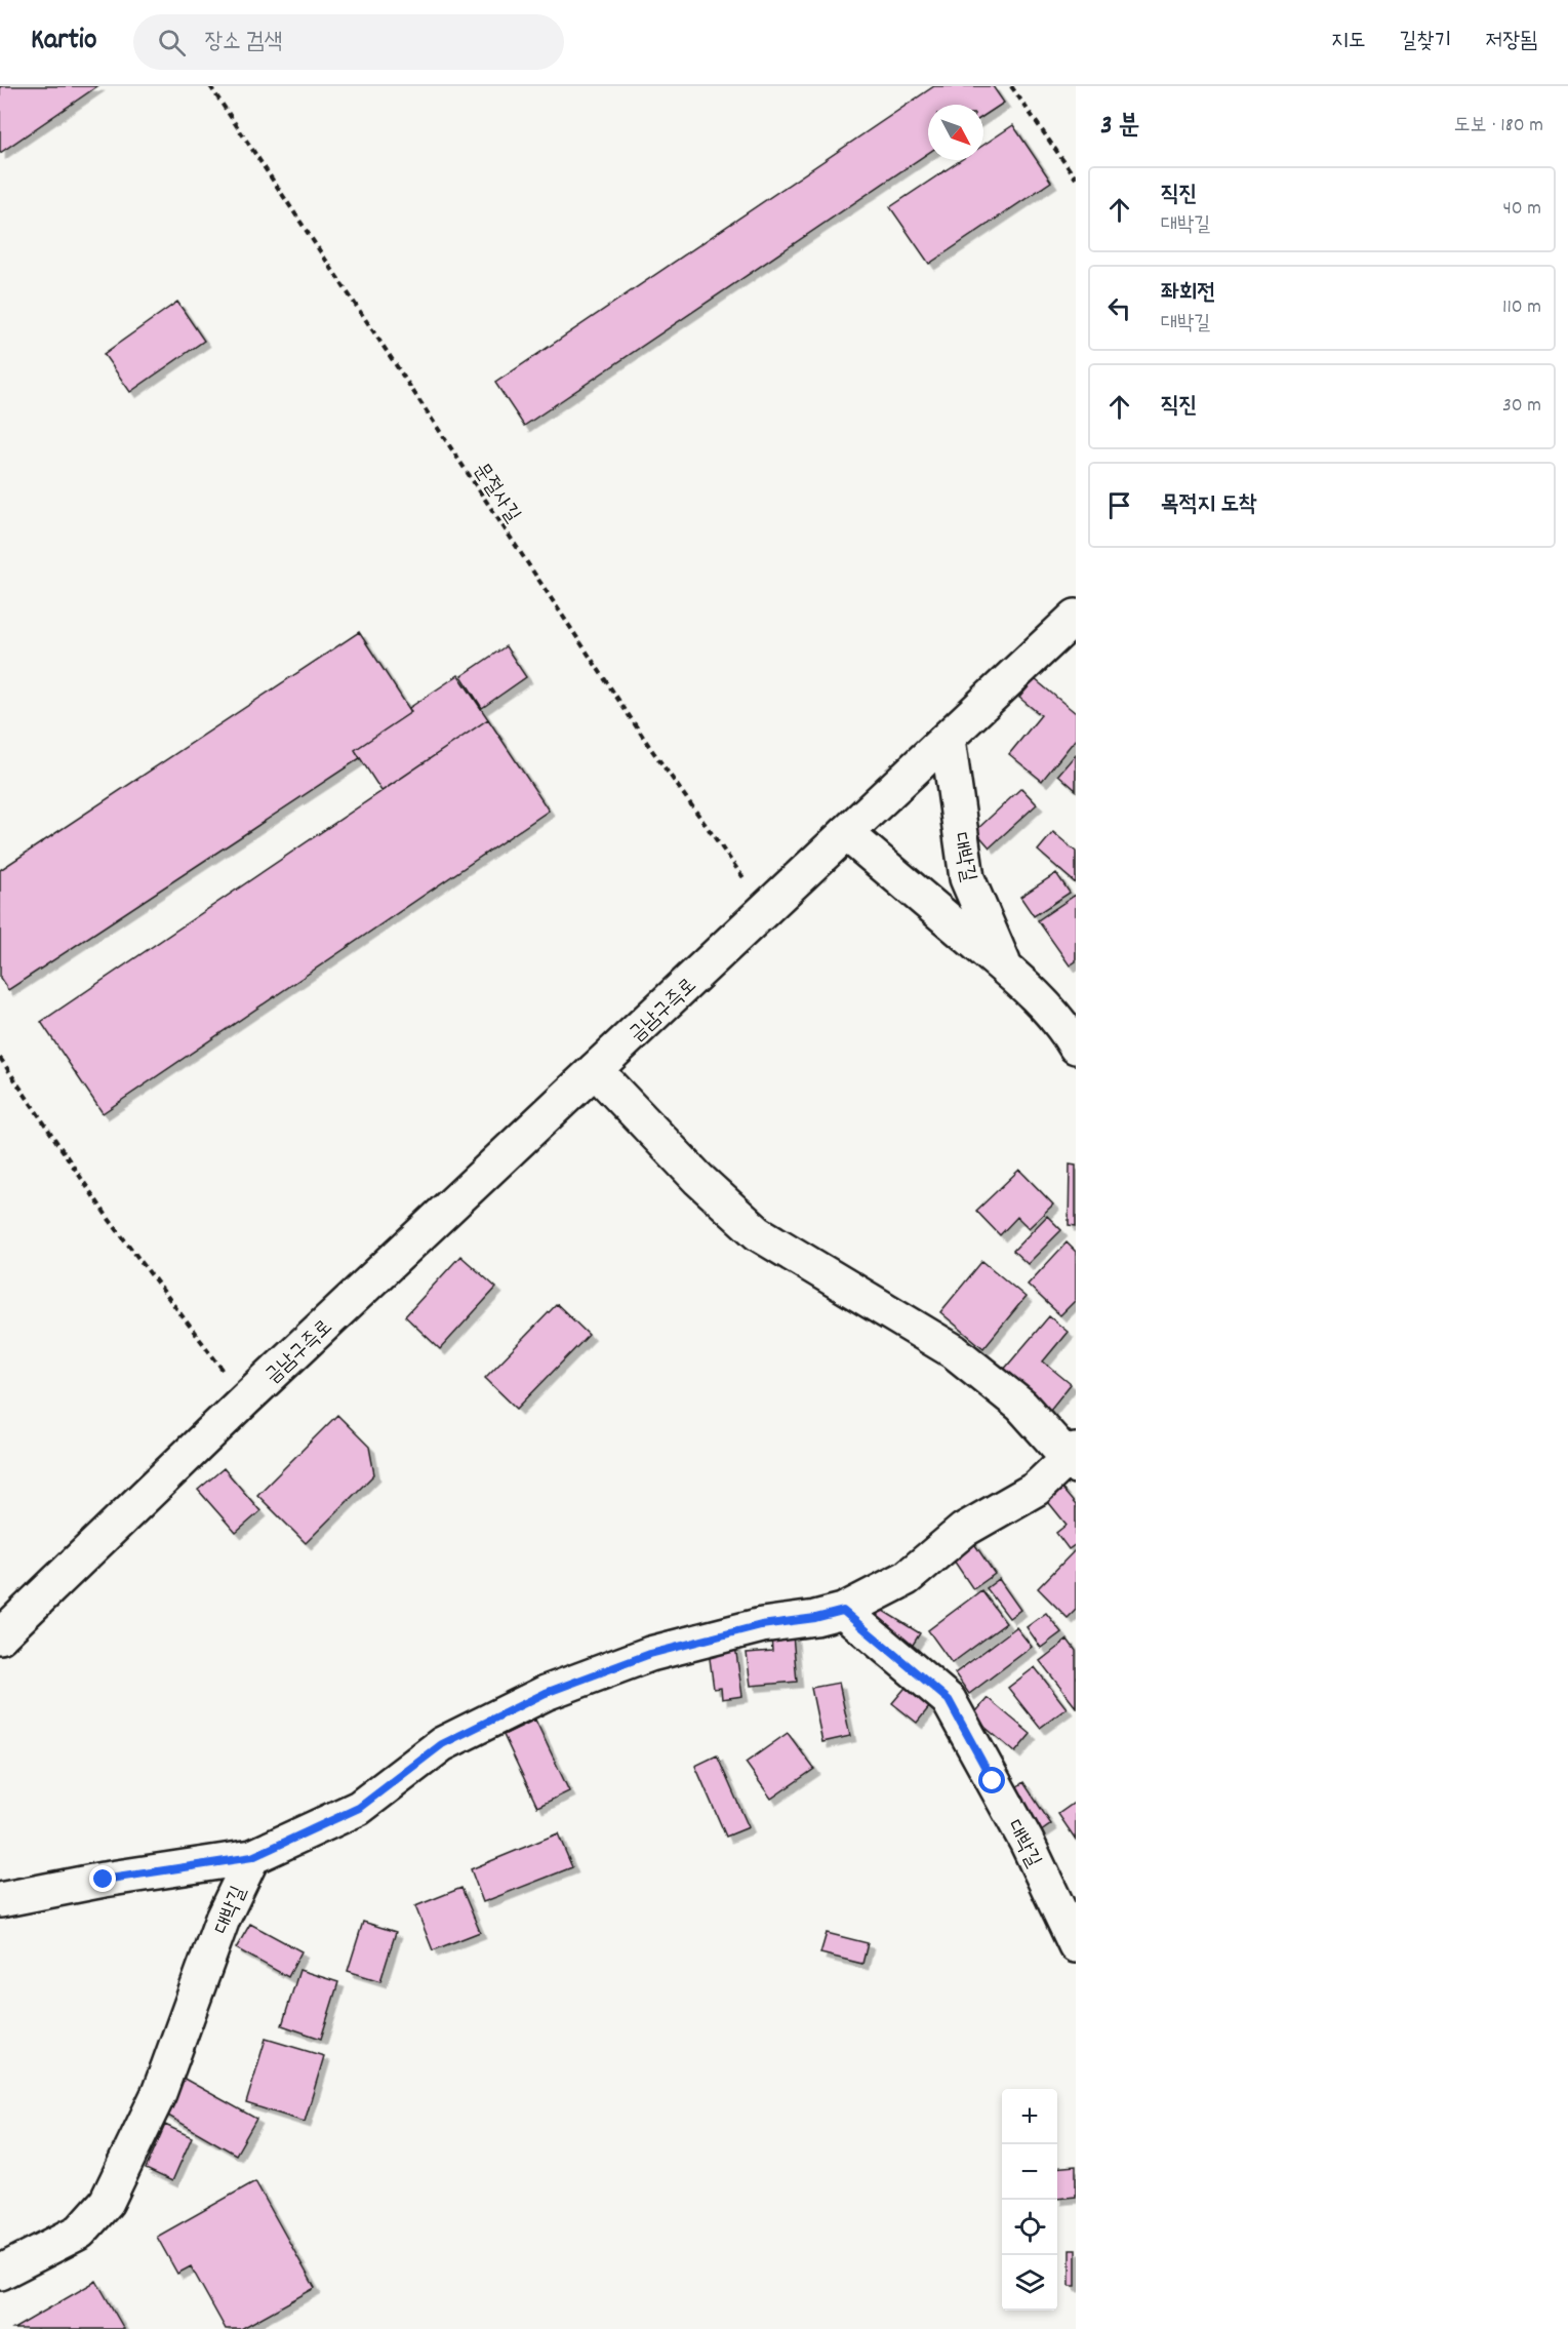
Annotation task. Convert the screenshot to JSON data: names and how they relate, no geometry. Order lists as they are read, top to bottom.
{
  "streets": {
    "street": ["대박길", "금남구즉로"],
    "path": ["문절사길"]
  },
  "crossings": [
    ["문절사길", "금남구즉로"],
    ["대박길", "금남구즉로"]
  ],
  "north": "bottom right",
  "page": {
    "header": "Kartio",
    "search": "장소 검색",
    "nav": ["지도", "길찾기", "저장됨"],
    "heading": ["3 분", "도보 · 180 m"],
    "list": [
      ["직진", "대박길", "40 m"],
      ["좌회전", "대박길", "110 m"],
      ["직진", "30 m"],
      "목적지 도착"
    ],
    "map_buttons": ["+", "−"]
  }
}
